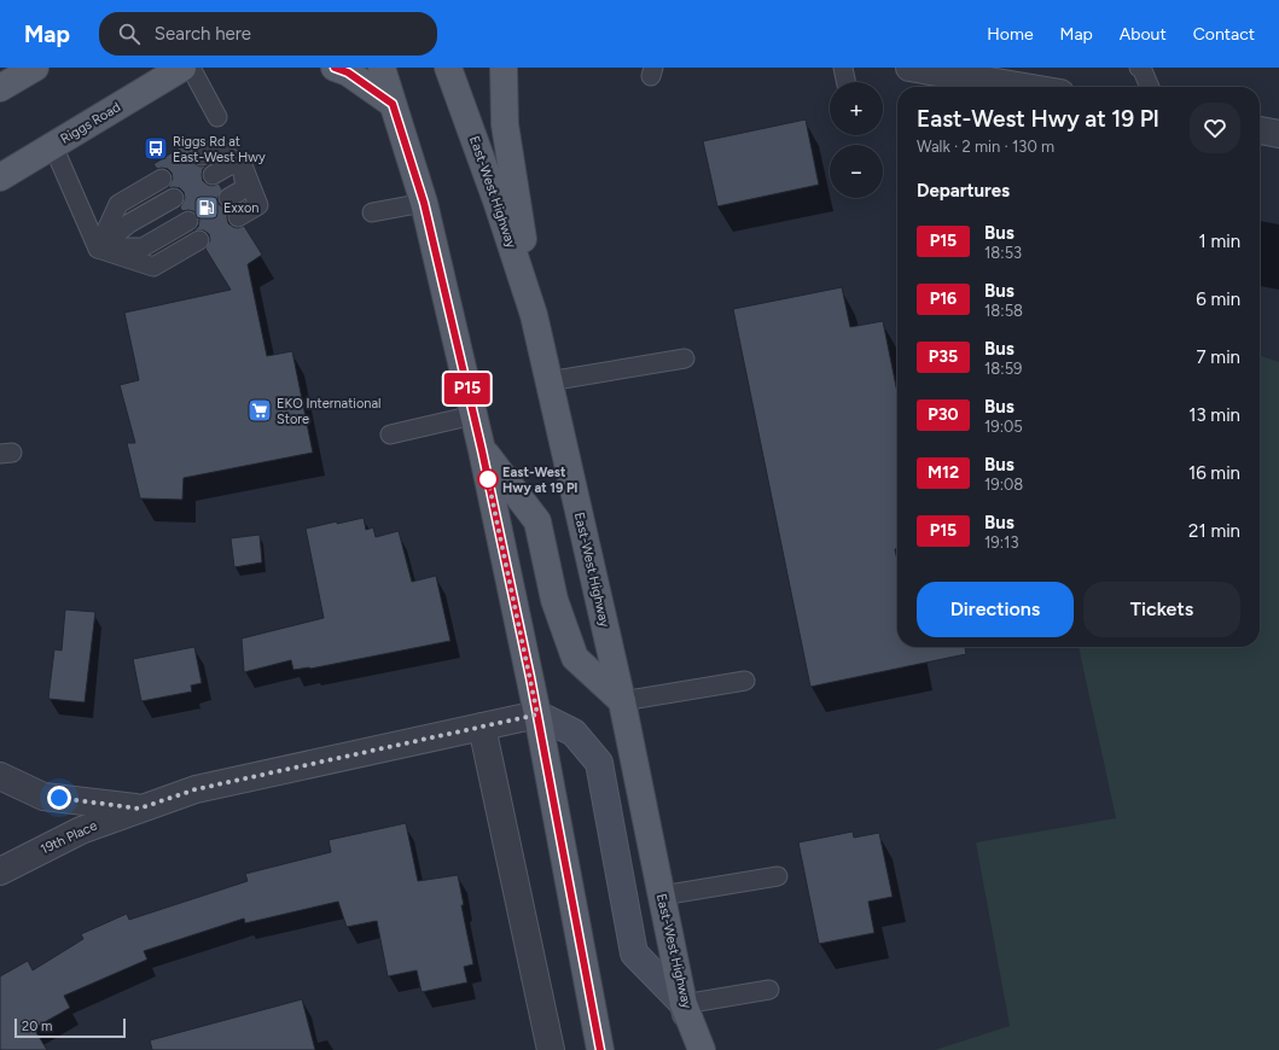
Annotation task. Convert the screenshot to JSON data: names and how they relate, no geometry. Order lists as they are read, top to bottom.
{
  "streets": {
    "main road": ["Riggs Road", "East-West Highway"],
    "street": ["19th Place"]
  },
  "places": {
    "bus stop": ["Riggs Rd at East-West Hwy"],
    "fuel station": ["Exxon"],
    "supermarket": ["EKO International Store"],
    "other": ["East-West Hwy at 19 Pl"]
  },
  "lines": ["bus line P15"],
  "scale_bar": "20 m",
  "page": {
    "header": "Map",
    "search": "Search here",
    "nav": [
      "Home",
      "Map",
      "About",
      "Contact"
    ],
    "on_map": "P15",
    "map_buttons": ["+", "−"],
    "heading": [
      ["East-West Hwy at 19 Pl", "Walk · 2 min · 130 m"],
      "Departures"
    ],
    "list": [
      {
        "mark": "P15",
        "name": "Bus",
        "note": "18:53",
        "value": "1 min"
      },
      {
        "mark": "P16",
        "name": "Bus",
        "note": "18:58",
        "value": "6 min"
      },
      {
        "mark": "P35",
        "name": "Bus",
        "note": "18:59",
        "value": "7 min"
      },
      {
        "mark": "P30",
        "name": "Bus",
        "note": "19:05",
        "value": "13 min"
      },
      {
        "mark": "M12",
        "name": "Bus",
        "note": "19:08",
        "value": "16 min"
      },
      {
        "mark": "P15",
        "name": "Bus",
        "note": "19:13",
        "value": "21 min"
      }
    ],
    "buttons": ["Directions", "Tickets"],
    "scale": "20 m"
  }
}
